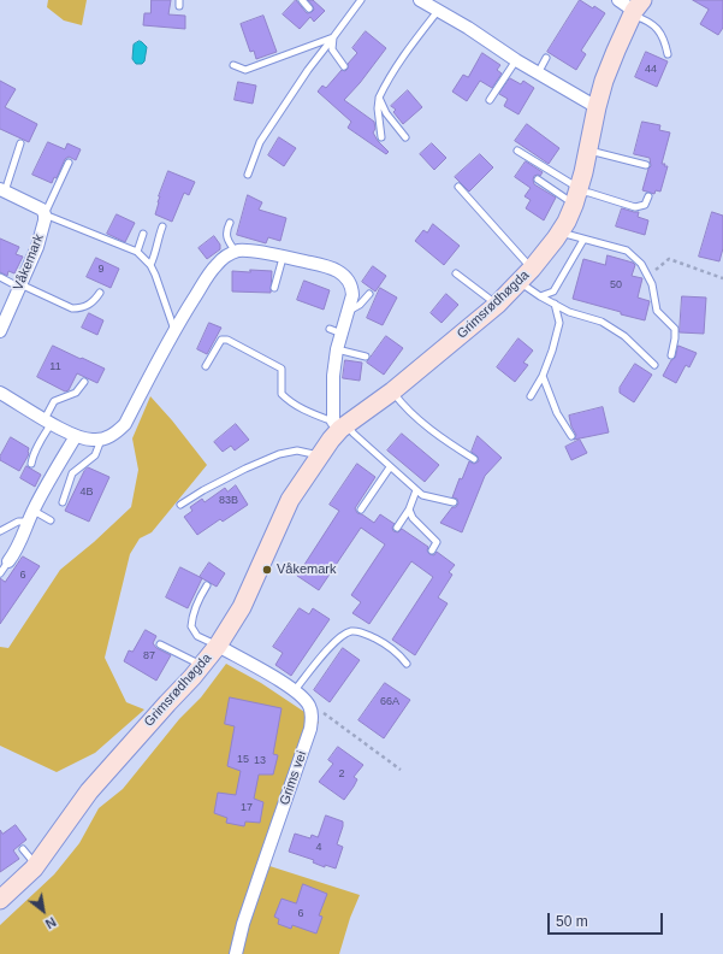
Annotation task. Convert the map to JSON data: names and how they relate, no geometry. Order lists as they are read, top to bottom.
{
  "streets": {
    "main road": ["Grimsrødhøgda"],
    "street": ["Våkemark", "Grims vei"]
  },
  "places": ["Våkemark"],
  "house_numbers": [
    "44",
    "9",
    "50",
    "11",
    "4B",
    "83B",
    "6",
    "87",
    "66A",
    "15",
    "13",
    "2",
    "17",
    "4",
    "6"
  ],
  "scale_bar": "50 m",
  "north": "bottom right"
}
